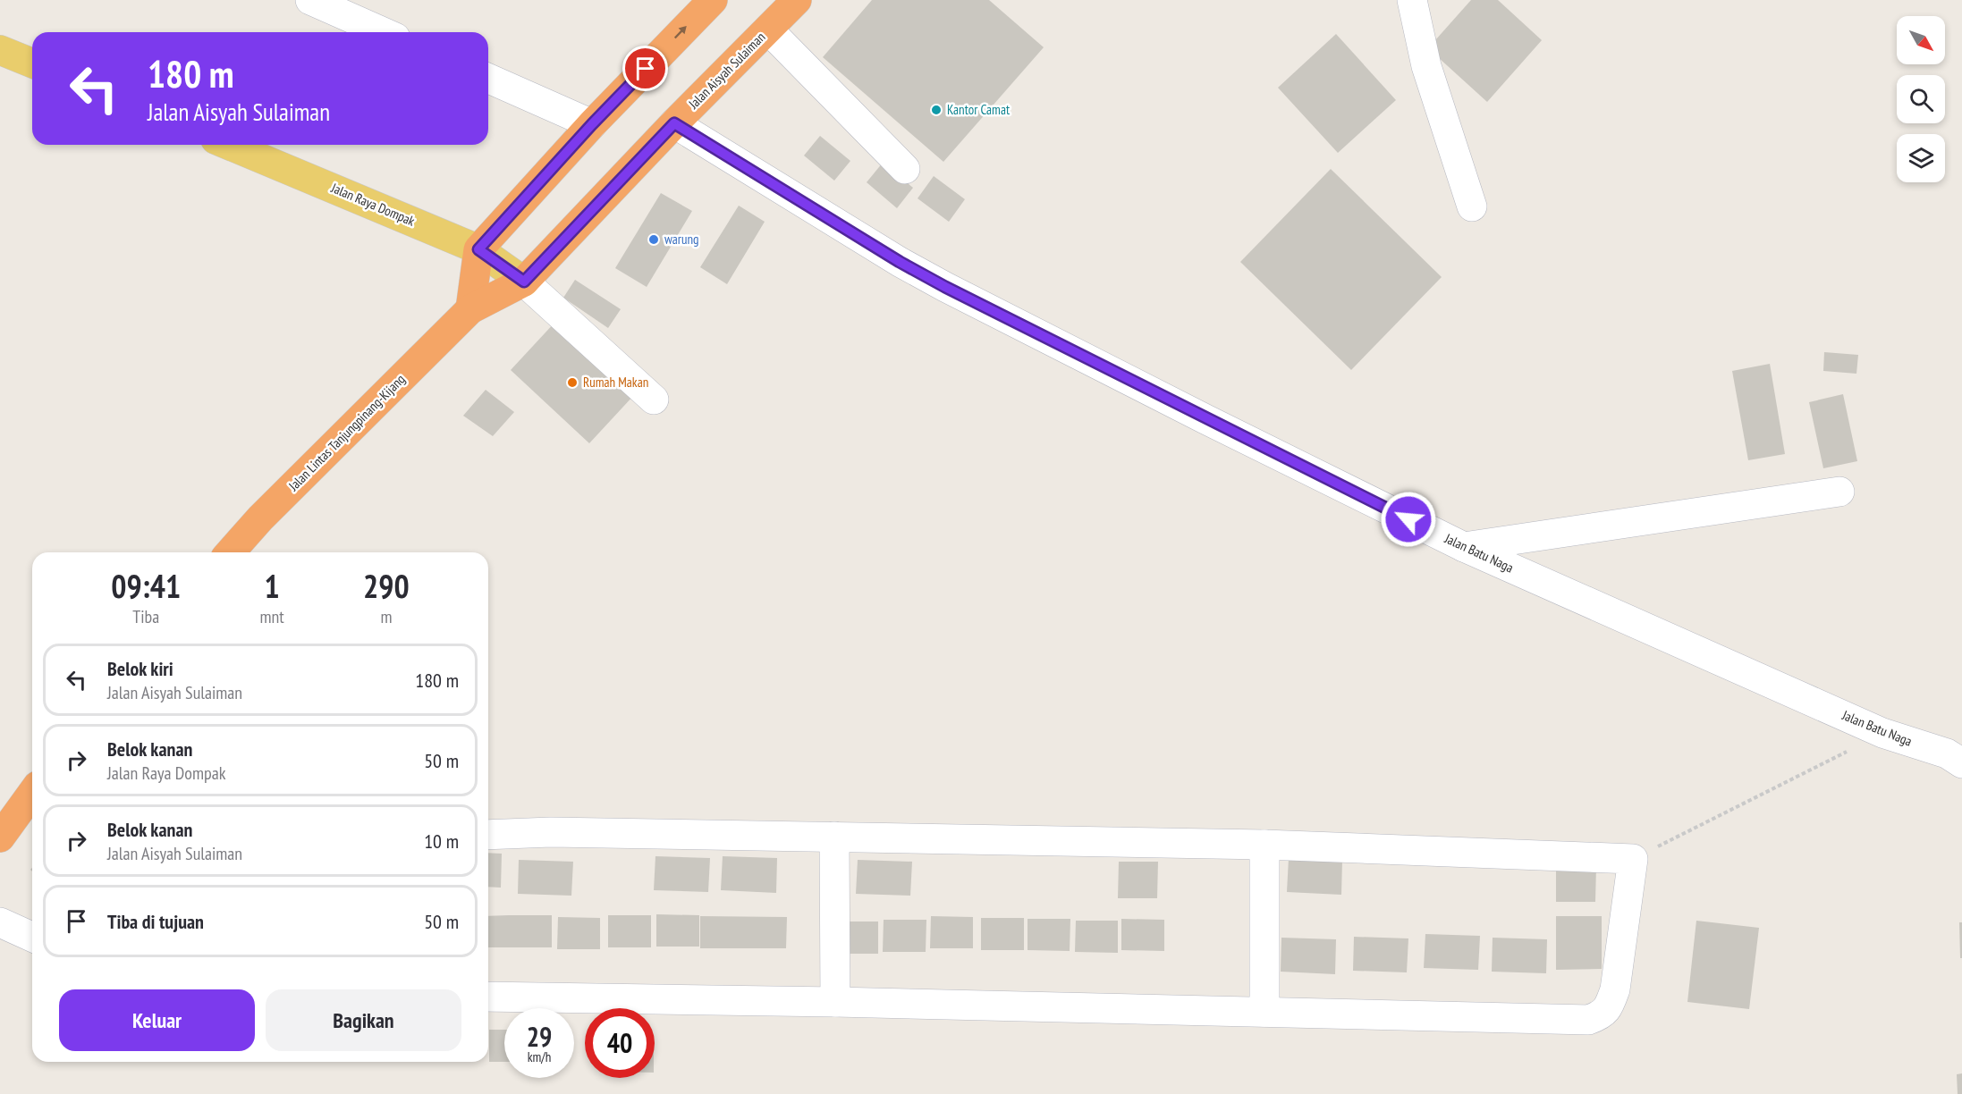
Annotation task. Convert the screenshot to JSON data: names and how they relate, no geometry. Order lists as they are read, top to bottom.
{
  "streets": {
    "highway": ["Jalan Aisyah Sulaiman", "Jalan Lintas Tanjungpinang-Kijang"],
    "main road": ["Jalan Raya Dompak"],
    "street": ["Jalan Batu Naga"]
  },
  "crossings": [
    ["Jalan Aisyah Sulaiman", "Jalan Raya Dompak"],
    ["Jalan Aisyah Sulaiman", "Jalan Lintas Tanjungpinang-Kijang"],
    ["Jalan Aisyah Sulaiman", "Jalan Batu Naga"],
    ["Jalan Raya Dompak", "Jalan Lintas Tanjungpinang-Kijang"]
  ],
  "places": ["Kantor Camat", "warung", "Rumah Makan"],
  "north": "bottom right",
  "page": {
    "turn": ["180 m", "Jalan Aisyah Sulaiman"],
    "eta": [
      "09:41",
      "Tiba",
      "1",
      "mnt",
      "290",
      "m"
    ],
    "list": [
      {
        "name": "Belok kiri",
        "note": "Jalan Aisyah Sulaiman",
        "value": "180 m"
      },
      {
        "name": "Belok kanan",
        "note": "Jalan Raya Dompak",
        "value": "50 m"
      },
      {
        "name": "Belok kanan",
        "note": "Jalan Aisyah Sulaiman",
        "value": "10 m"
      },
      {
        "name": "Tiba di tujuan",
        "value": "50 m"
      }
    ],
    "buttons": ["Keluar", "Bagikan"],
    "speed": "29 km/h",
    "limit": "40"
  }
}
